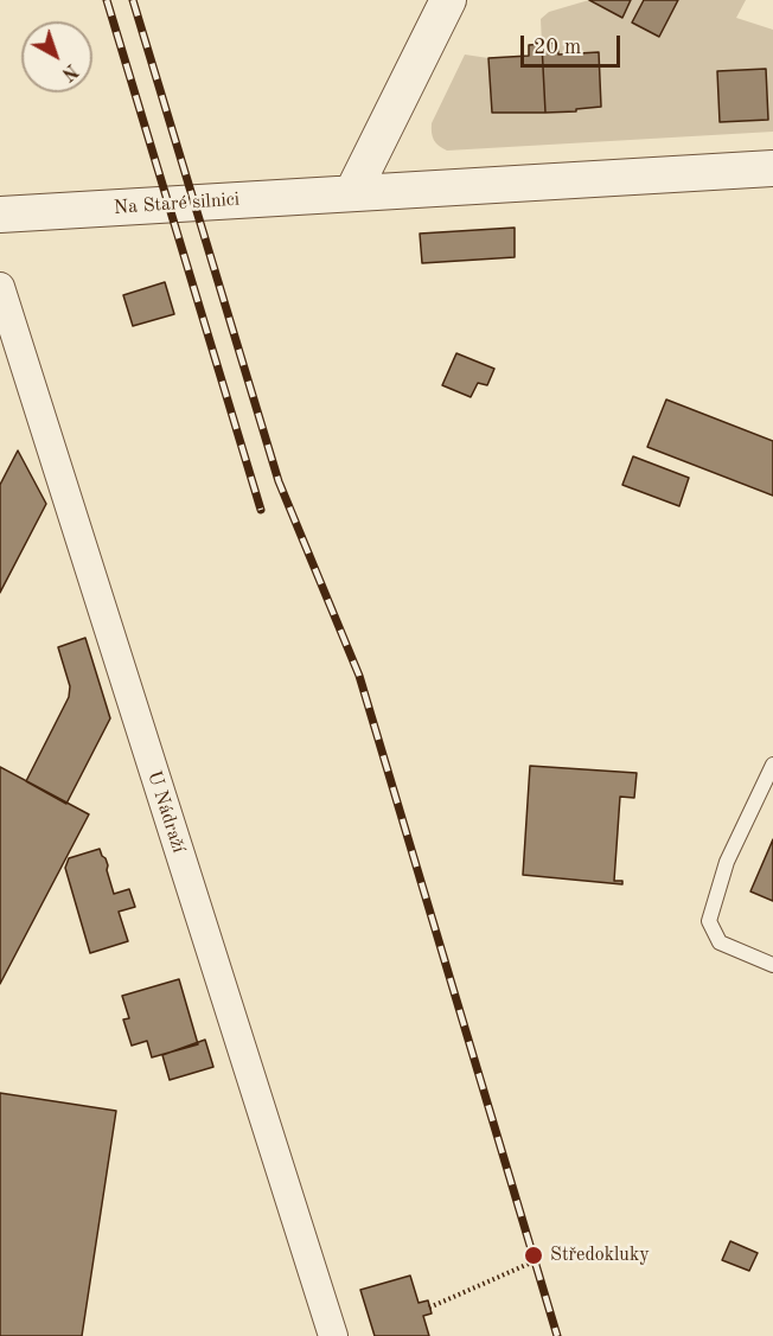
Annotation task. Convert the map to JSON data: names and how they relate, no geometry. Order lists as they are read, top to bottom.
{
  "streets": {
    "street": ["Na Staré silnici", "U Nádraží"]
  },
  "places": ["Středokluky"],
  "scale_bar": "20 m",
  "north": "bottom right"
}
